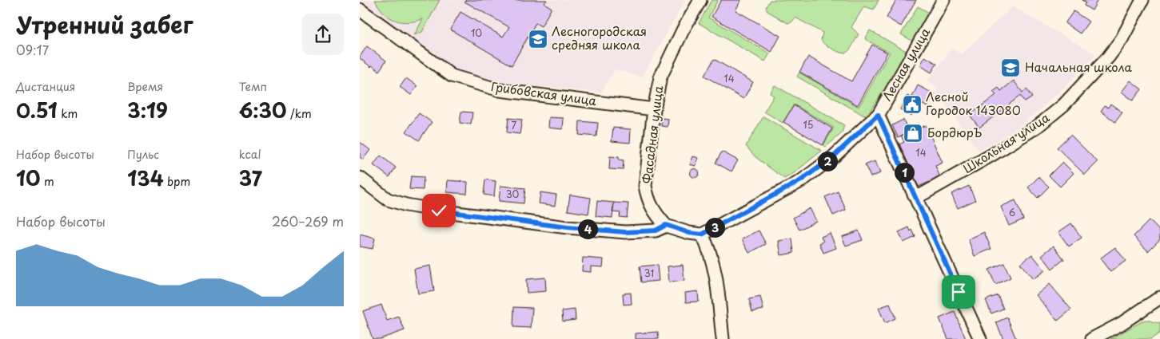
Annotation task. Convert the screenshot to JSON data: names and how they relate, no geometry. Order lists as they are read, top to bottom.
{
  "streets": {
    "street": [
      "Лесная улица",
      "Грибовская улица",
      "Фасадная улица",
      "Школьная улица"
    ]
  },
  "crossings": [
    ["Грибовская улица", "Фасадная улица"]
  ],
  "places": {
    "school or university": ["Лесногородская средняя школа", "Начальная школа"],
    "public building": ["Лесной Городок 143080"],
    "shop": ["БордюрЪ"]
  },
  "house_numbers": [
    "10",
    "14",
    "15",
    "7",
    "14",
    "30",
    "6",
    "31"
  ],
  "page": {
    "heading": ["Утренний забег", "09:17"],
    "stats": [
      ["Дистанция", "0.51 km"],
      ["Время", "3:19"],
      ["Темп", "6:30 /km"],
      ["Набор высоты", "10 m"],
      ["Пульс", "134 bpm"],
      ["kcal", "37"]
    ],
    "pins": [
      "2",
      "1",
      "3",
      "4"
    ],
    "chart": ["Набор высоты", "260–269 m"]
  }
}
